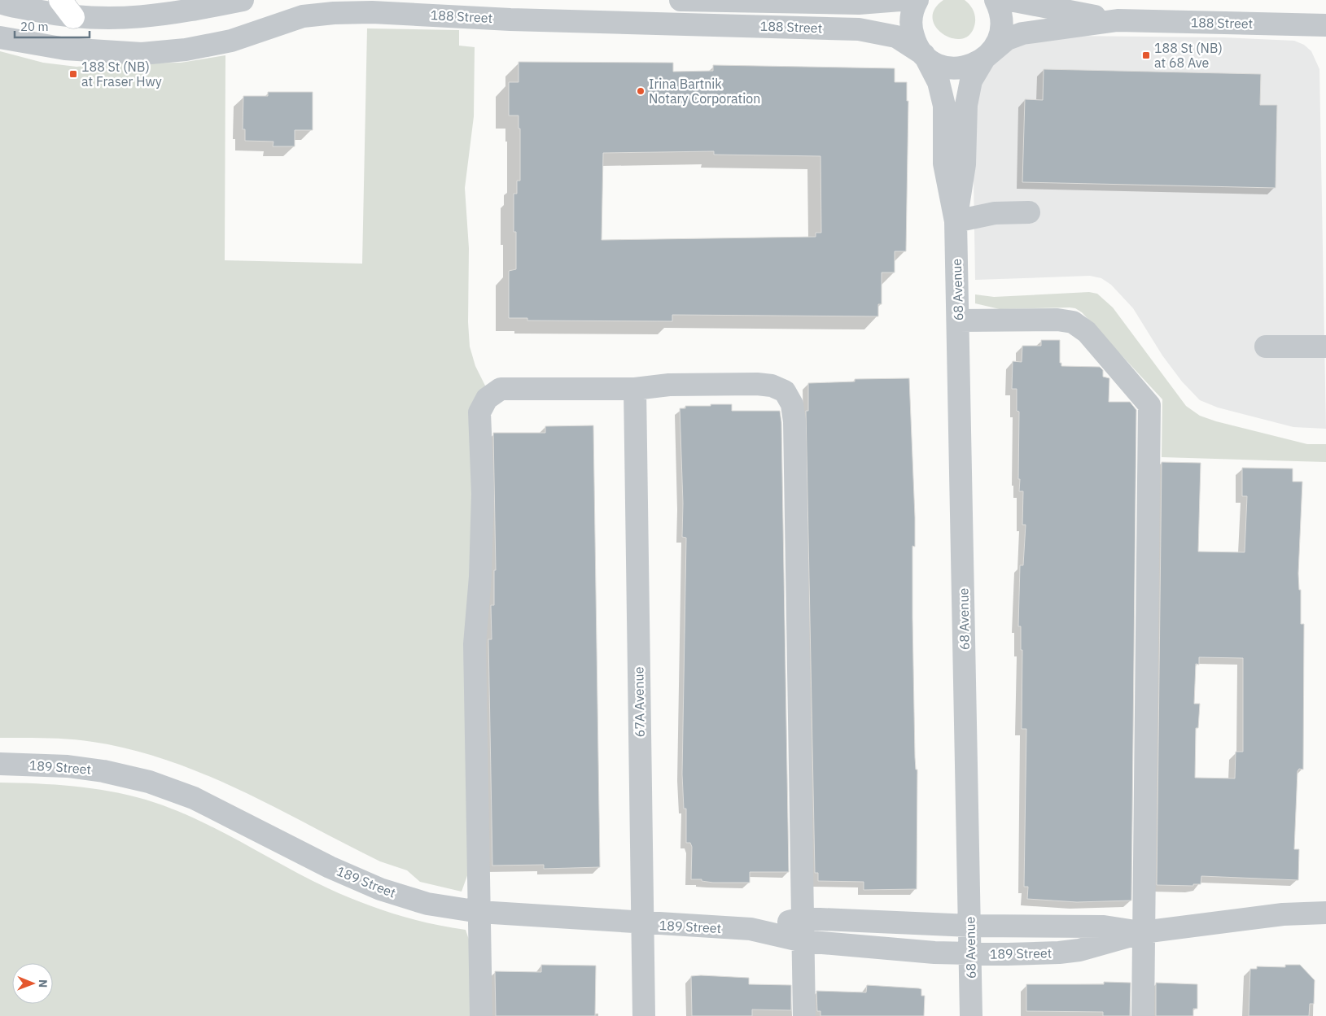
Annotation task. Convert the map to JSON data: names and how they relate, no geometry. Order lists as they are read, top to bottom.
{
  "streets": {
    "street": [
      "188 Street",
      "68 Avenue",
      "67A Avenue",
      "189 Street"
    ]
  },
  "crossings": [
    ["188 Street", "68 Avenue"],
    ["68 Avenue", "189 Street"],
    ["67A Avenue", "189 Street"]
  ],
  "places": {
    "transit": ["188 St (NB) at 68 Ave", "188 St (NB) at Fraser Hwy"],
    "other": ["Irina Bartnik Notary Corporation"]
  },
  "scale_bar": "20 m",
  "north": "right"
}
